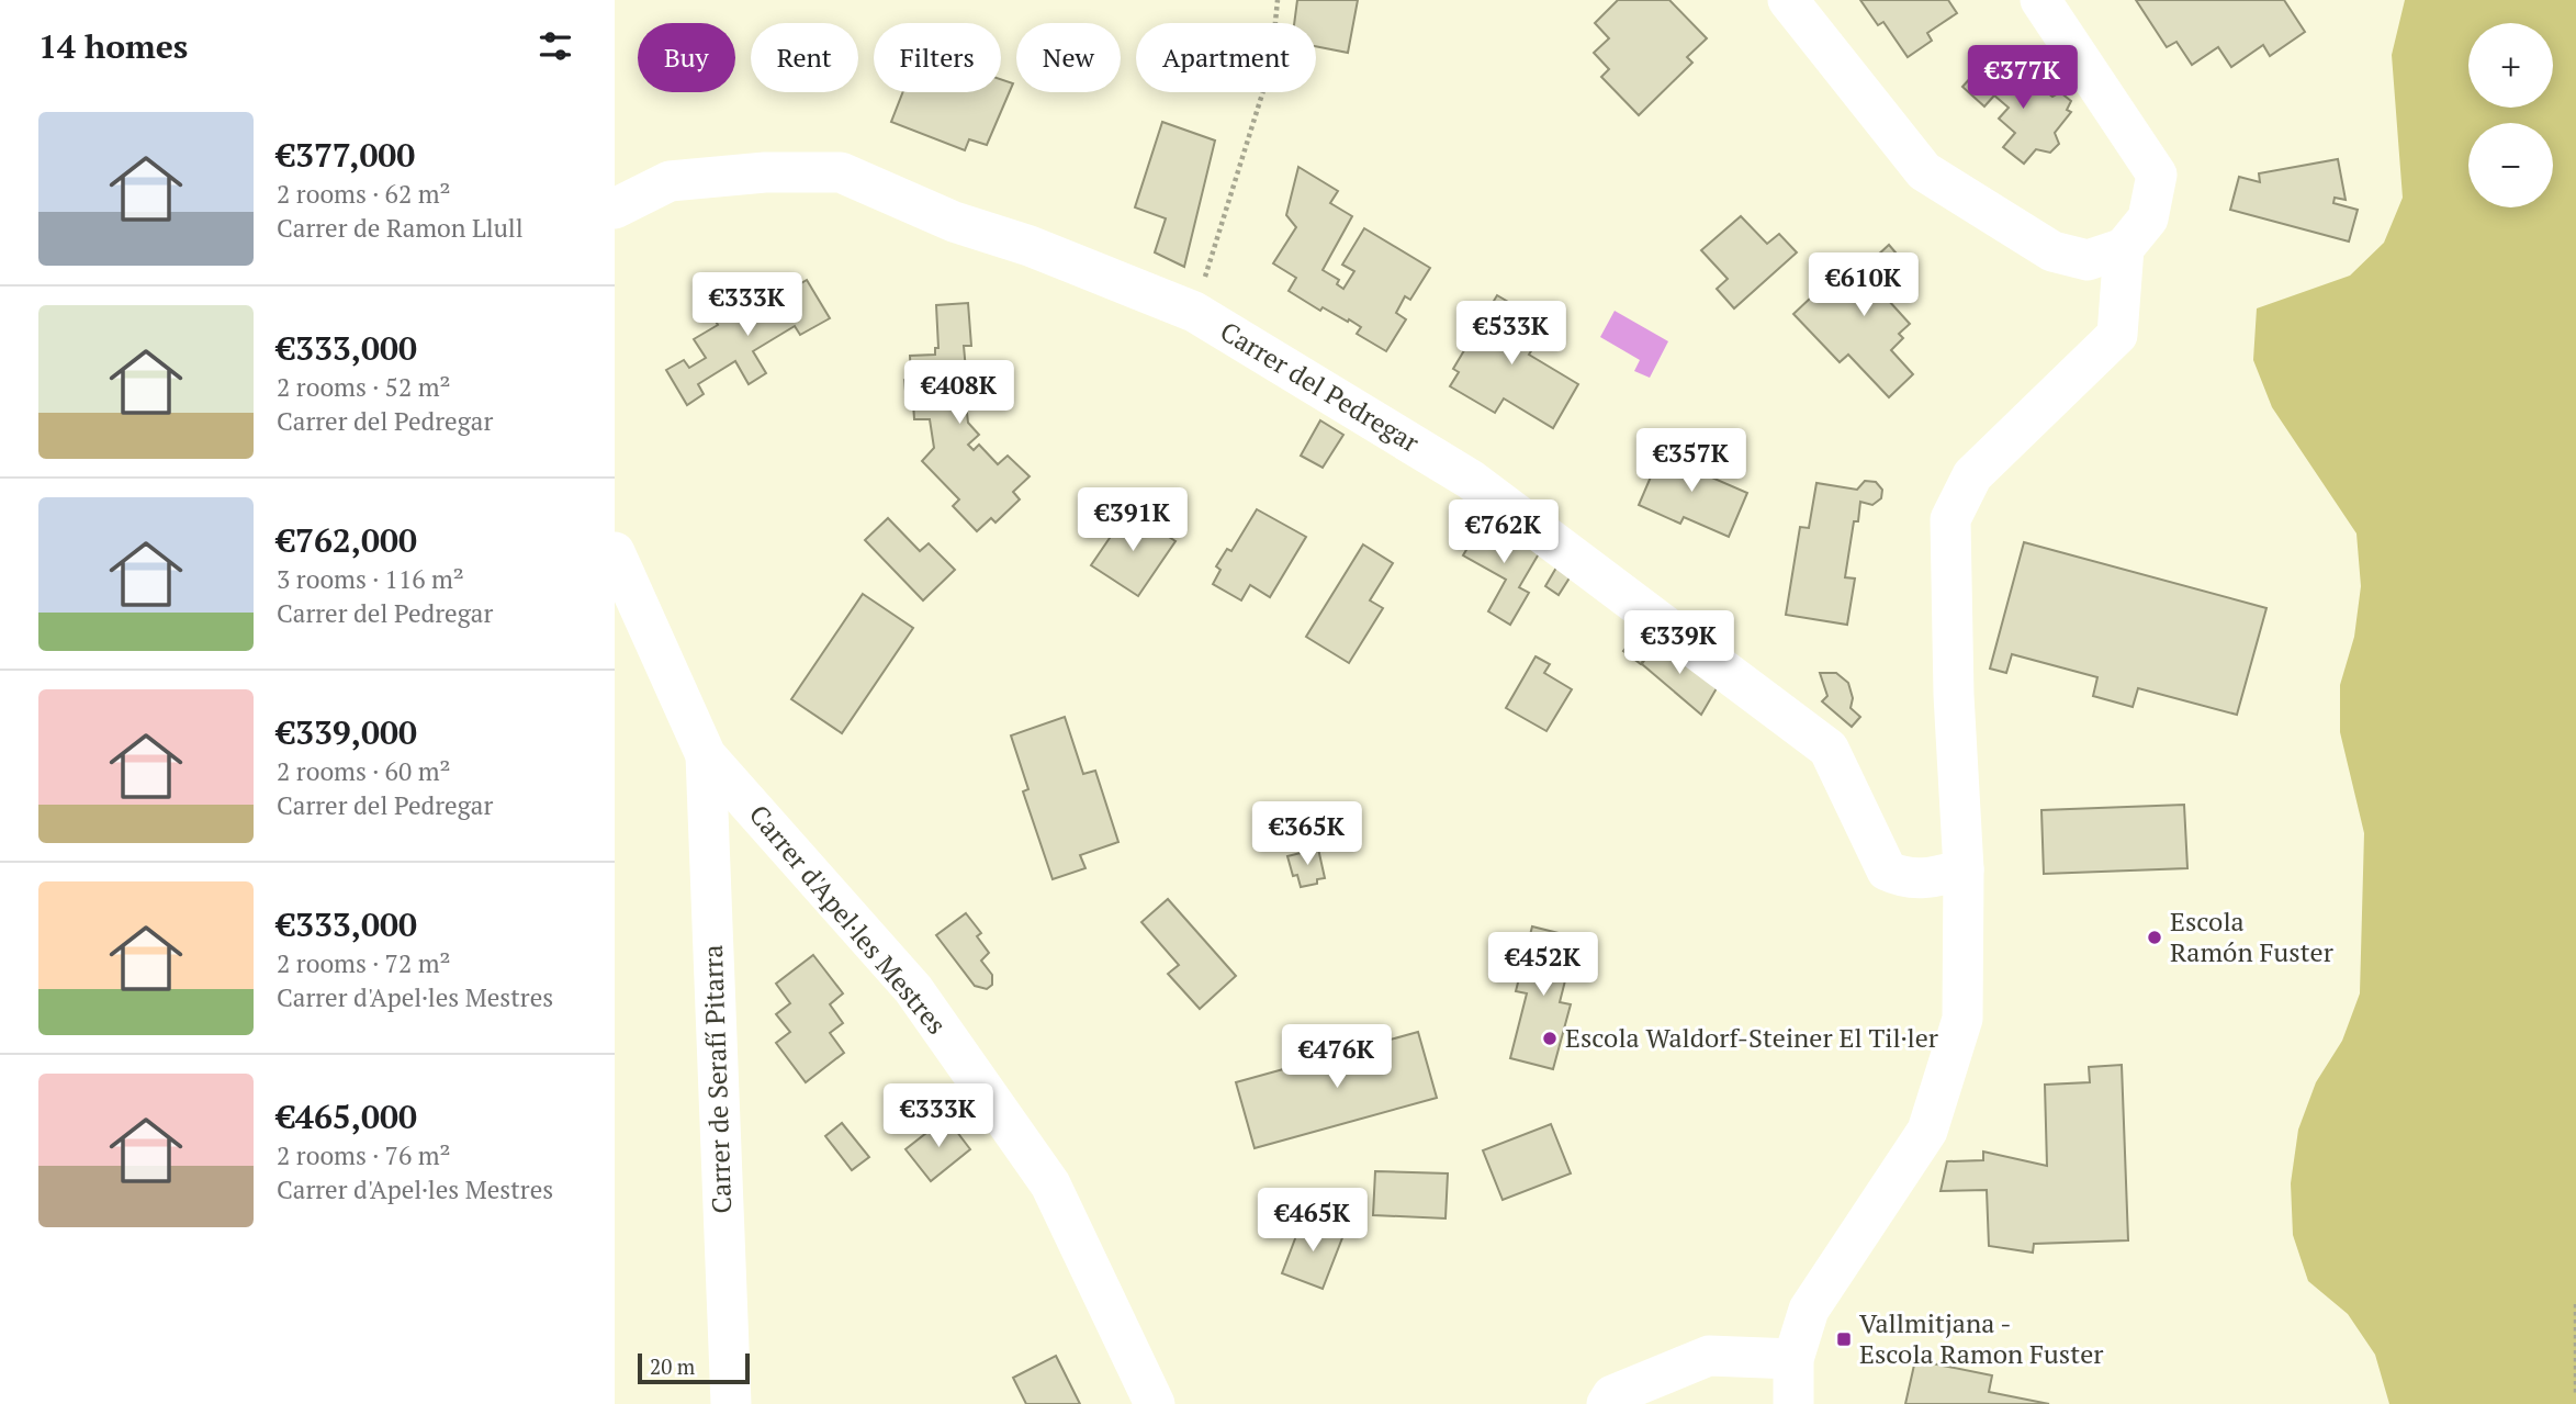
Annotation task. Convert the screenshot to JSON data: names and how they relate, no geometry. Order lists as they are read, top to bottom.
{
  "streets": {
    "street": ["Carrer del Pedregar", "Carrer d'Apel·les Mestres", "Carrer de Serafí Pitarra"]
  },
  "crossings": [
    ["Carrer d'Apel·les Mestres", "Carrer de Serafí Pitarra"]
  ],
  "places": {
    "other": ["Escola Ramón Fuster", "Escola Waldorf-Steiner El Til·ler"],
    "transit": ["Vallmitjana - Escola Ramon Fuster"]
  },
  "scale_bar": "20 m",
  "page": {
    "heading": "14 homes",
    "map_buttons": ["+", "−"],
    "chip": [
      "Buy",
      "Rent",
      "Filters",
      "New",
      "Apartment"
    ],
    "price": [
      "€377K",
      "€610K",
      "€333K",
      "€533K",
      "€408K",
      "€357K",
      "€391K",
      "€762K",
      "€339K",
      "€365K",
      "€452K",
      "€476K",
      "€333K",
      "€465K"
    ],
    "list": [
      {
        "name": "€377,000",
        "note": "2 rooms · 62 m² · Carrer de Ramon Llull"
      },
      {
        "name": "€333,000",
        "note": "2 rooms · 52 m² · Carrer del Pedregar"
      },
      {
        "name": "€762,000",
        "note": "3 rooms · 116 m² · Carrer del Pedregar"
      },
      {
        "name": "€339,000",
        "note": "2 rooms · 60 m² · Carrer del Pedregar"
      },
      {
        "name": "€333,000",
        "note": "2 rooms · 72 m² · Carrer d'Apel·les Mestres"
      },
      {
        "name": "€465,000",
        "note": "2 rooms · 76 m² · Carrer d'Apel·les Mestres"
      }
    ],
    "scale": "20 m"
  }
}
